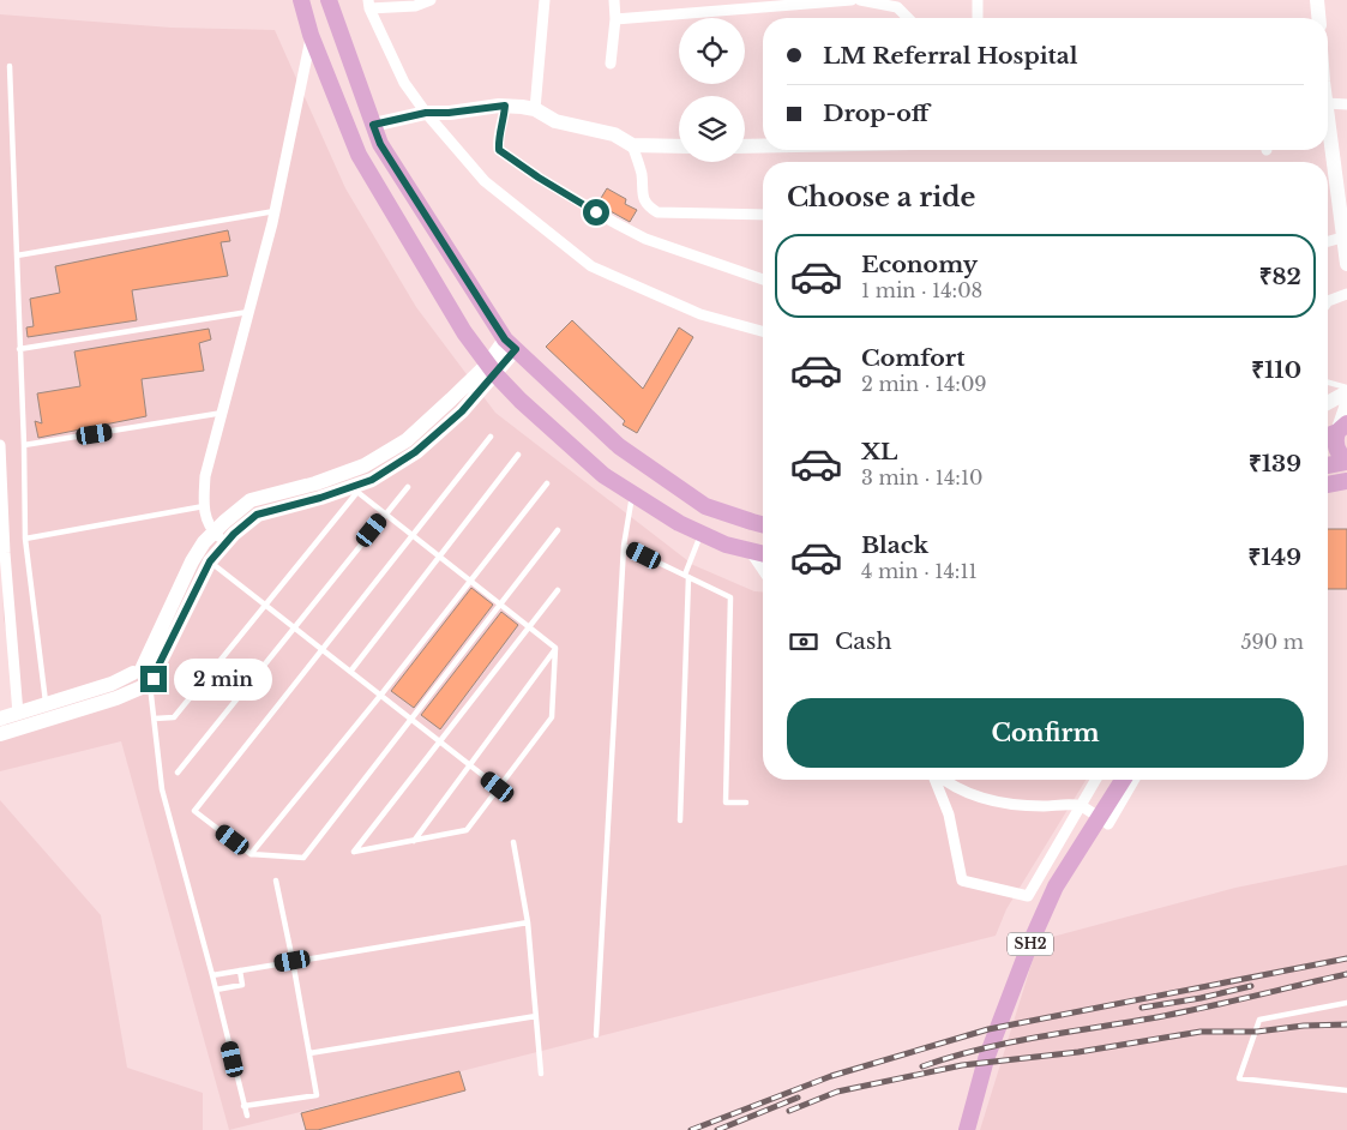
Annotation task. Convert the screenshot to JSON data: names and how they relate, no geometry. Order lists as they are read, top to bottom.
{
  "streets": {
    "main road": ["SH2"]
  },
  "page": {
    "banner": ["LM Referral Hospital", "Drop-off"],
    "heading": "Choose a ride",
    "list": [
      {
        "name": "Economy",
        "note": "1 min · 14:08",
        "value": "₹82"
      },
      {
        "name": "Comfort",
        "note": "2 min · 14:09",
        "value": "₹110"
      },
      {
        "name": "XL",
        "note": "3 min · 14:10",
        "value": "₹139"
      },
      {
        "name": "Black",
        "note": "4 min · 14:11",
        "value": "₹149"
      }
    ],
    "pay": ["Cash", "590 m"],
    "bubble": "2 min",
    "buttons": "Confirm"
  }
}
